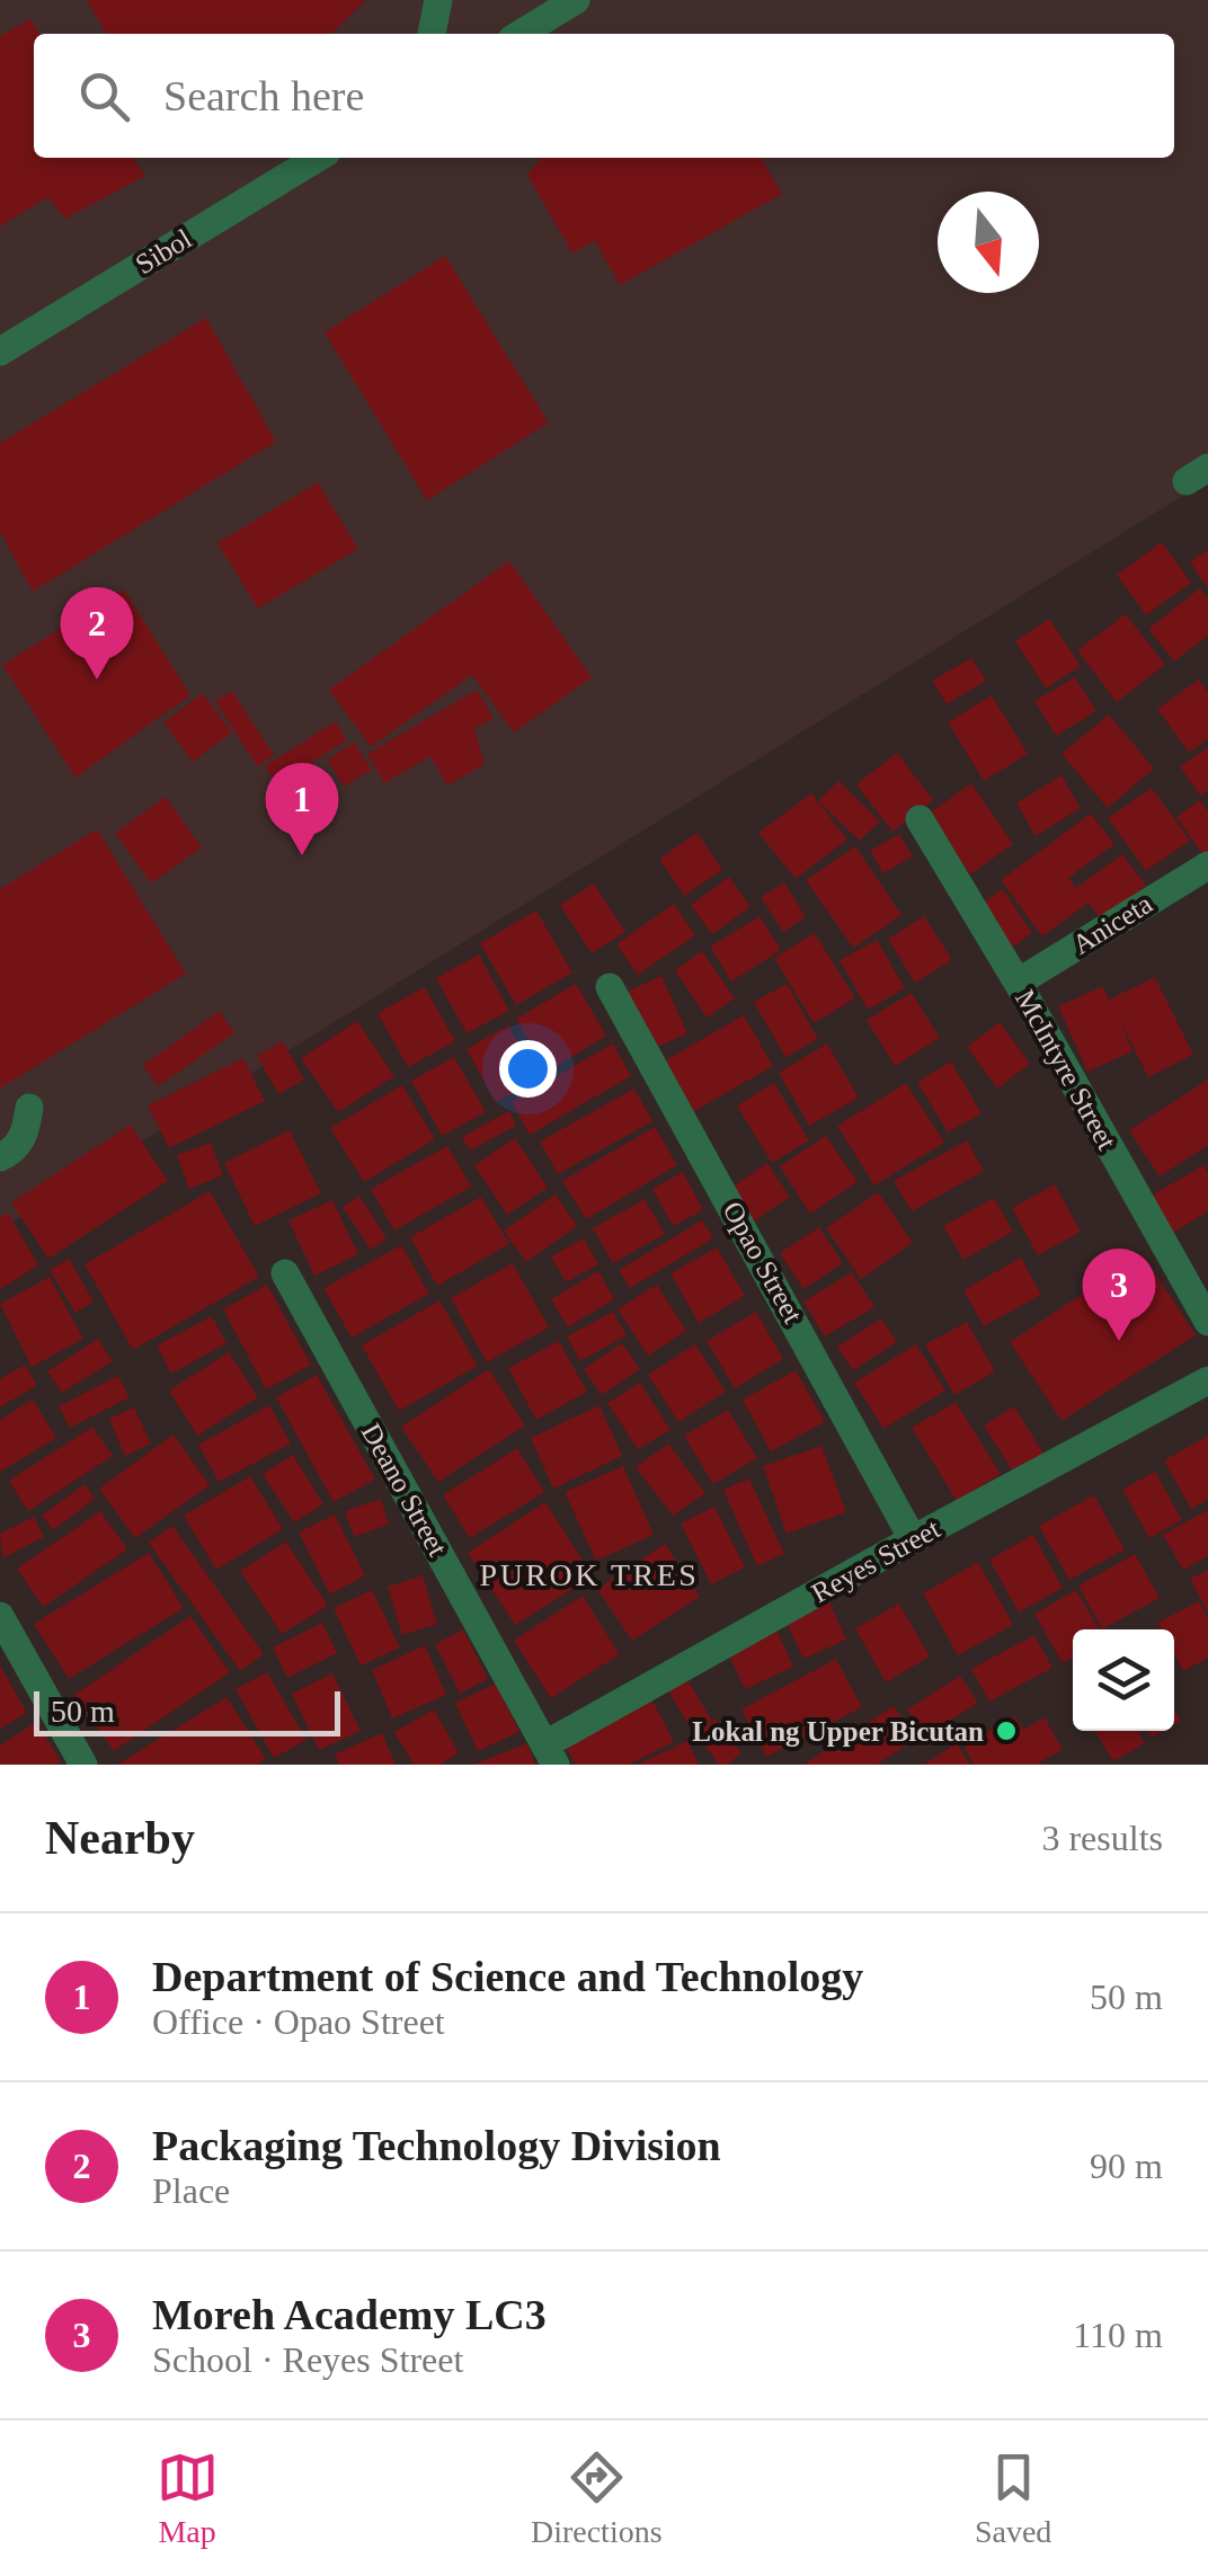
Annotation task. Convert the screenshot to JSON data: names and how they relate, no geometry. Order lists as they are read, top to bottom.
{
  "streets": {
    "street": [
      "Sibol",
      "Aniceta",
      "McIntyre Street",
      "Opao Street",
      "Deano Street",
      "Reyes Street"
    ]
  },
  "crossings": [
    ["Aniceta", "McIntyre Street"],
    ["Opao Street", "Reyes Street"],
    ["Deano Street", "Reyes Street"]
  ],
  "districts": ["PUROK TRES"],
  "places": ["Lokal ng Upper Bicutan"],
  "scale_bar": "50 m",
  "north": "bottom",
  "page": {
    "search": "Search here",
    "pins": ["2", "1", "3"],
    "scale": "50 m",
    "heading": ["Nearby", "3 results"],
    "list": [
      {
        "mark": "1",
        "name": "Department of Science and Technology",
        "note": "Office · Opao Street",
        "value": "50 m"
      },
      {
        "mark": "2",
        "name": "Packaging Technology Division",
        "note": "Place",
        "value": "90 m"
      },
      {
        "mark": "3",
        "name": "Moreh Academy LC3",
        "note": "School · Reyes Street",
        "value": "110 m"
      }
    ],
    "nav": ["Map", "Directions", "Saved"]
  }
}
